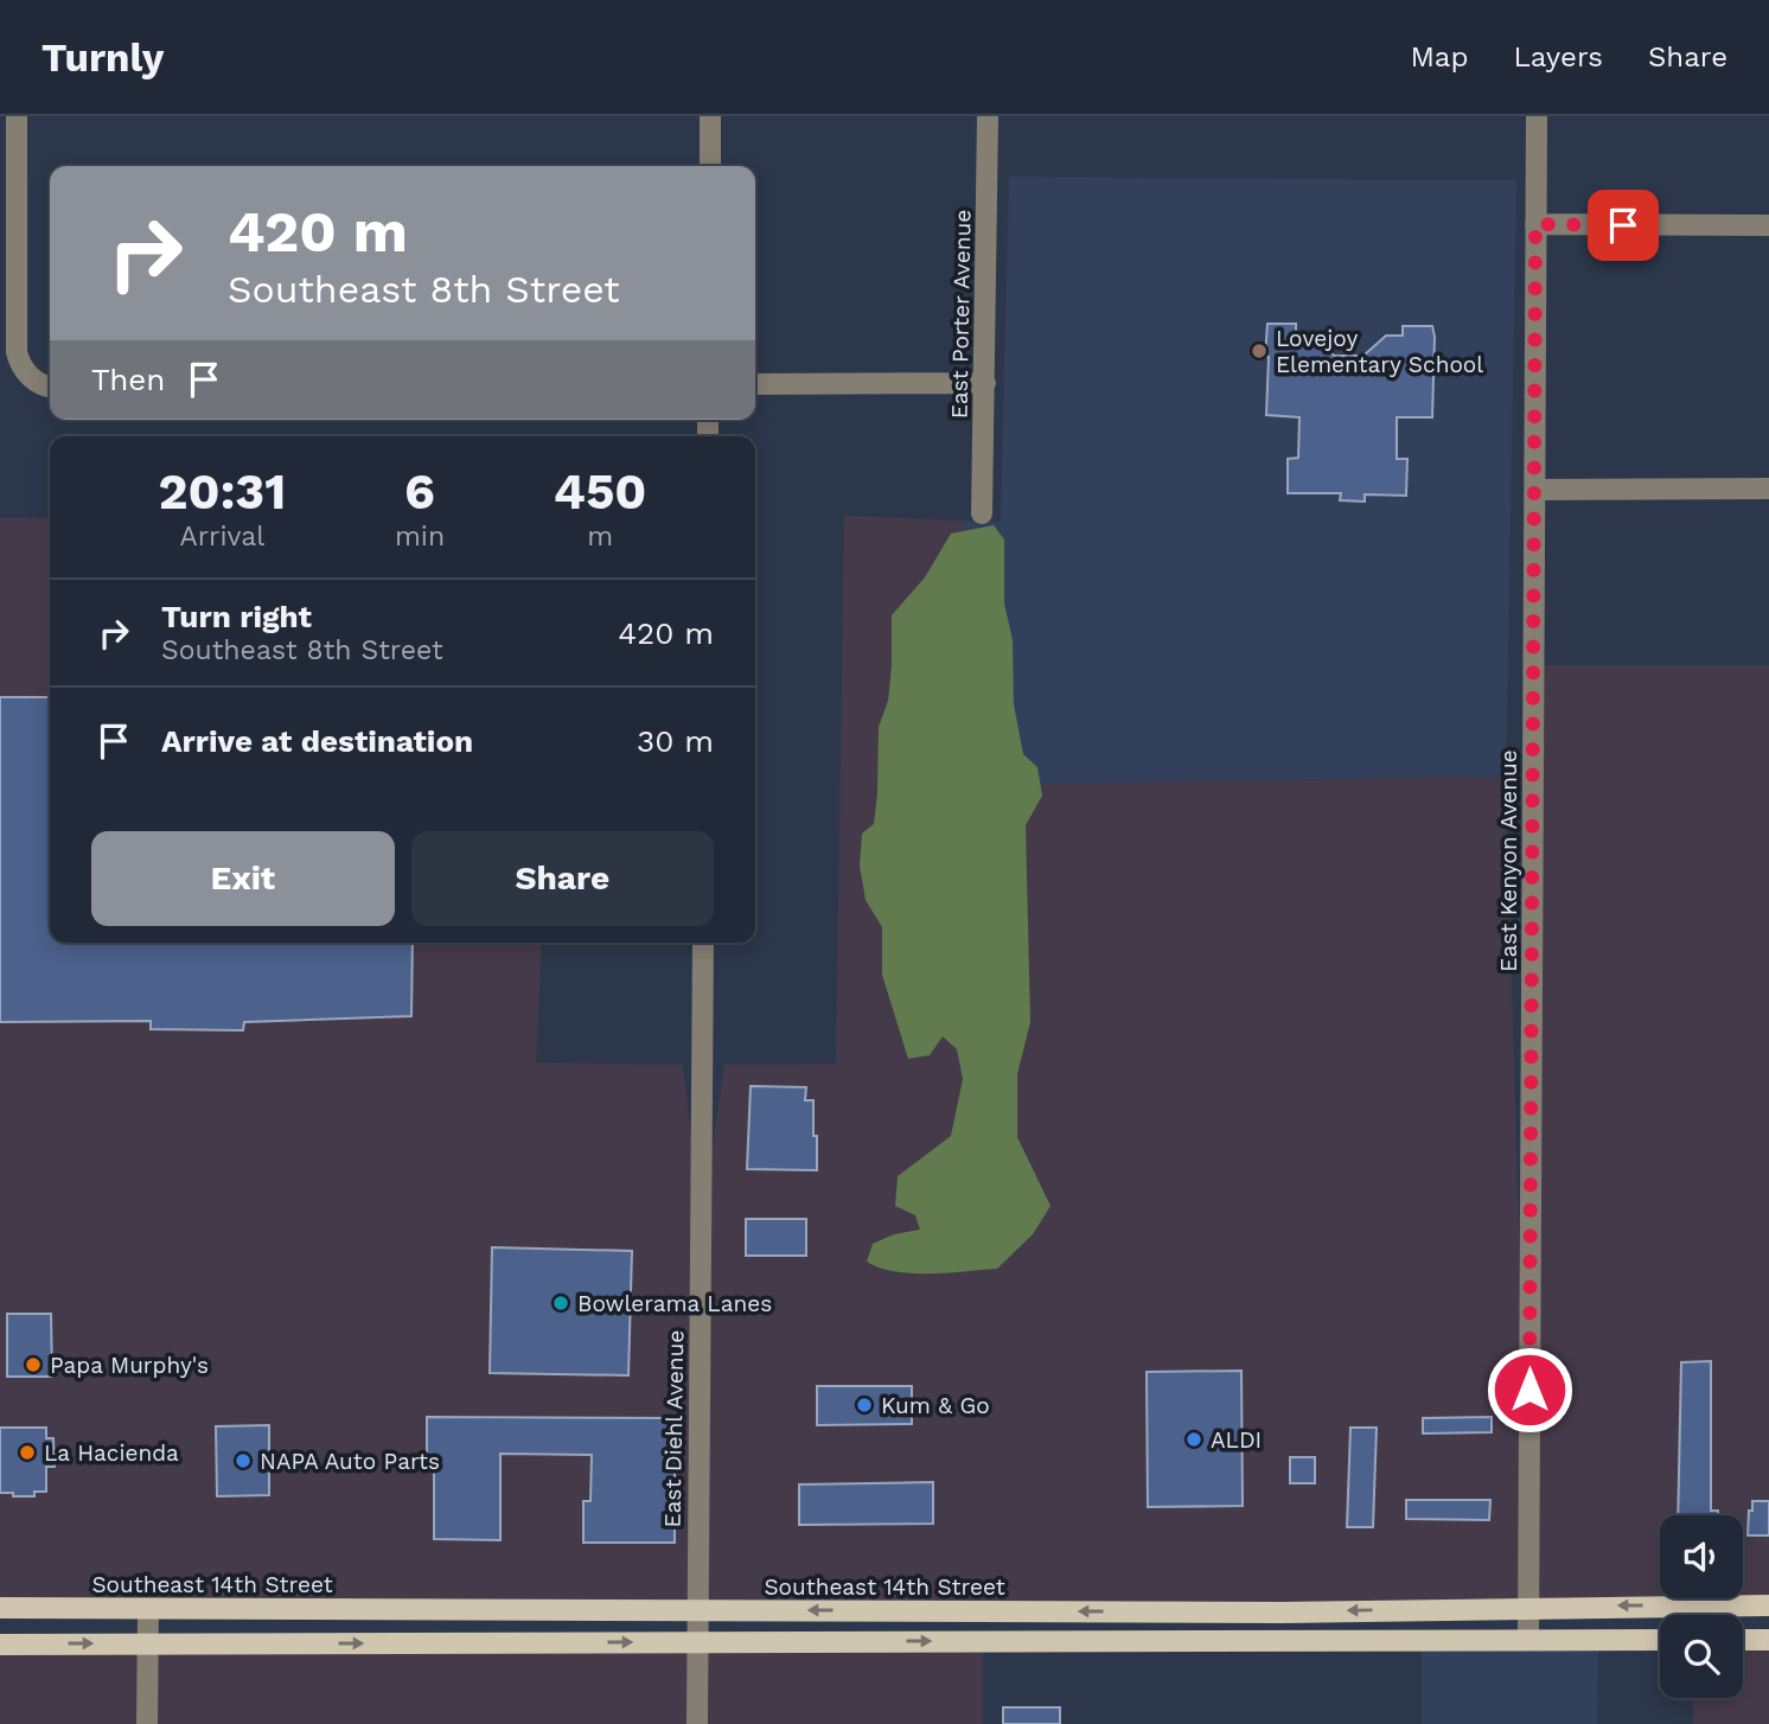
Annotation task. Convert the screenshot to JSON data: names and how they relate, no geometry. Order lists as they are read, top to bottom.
{
  "streets": {
    "main road": ["Southeast 14th Street"],
    "street": ["East Porter Avenue", "East Kenyon Avenue", "East Diehl Avenue"]
  },
  "crossings": [
    ["East Kenyon Avenue", "Southeast 14th Street"],
    ["East Diehl Avenue", "Southeast 14th Street"]
  ],
  "places": [
    "Lovejoy Elementary School",
    "Bowlerama Lanes",
    "Papa Murphy's",
    "Kum & Go",
    "ALDI",
    "La Hacienda",
    "NAPA Auto Parts"
  ],
  "page": {
    "header": "Turnly",
    "nav": ["Map", "Layers", "Share"],
    "turn": ["420 m", "Southeast 8th Street"],
    "then": "Then",
    "eta": [
      "20:31",
      "Arrival",
      "6",
      "min",
      "450",
      "m"
    ],
    "list": [
      {
        "name": "Turn right",
        "note": "Southeast 8th Street",
        "value": "420 m"
      },
      {
        "name": "Arrive at destination",
        "value": "30 m"
      }
    ],
    "buttons": ["Exit", "Share"]
  }
}
